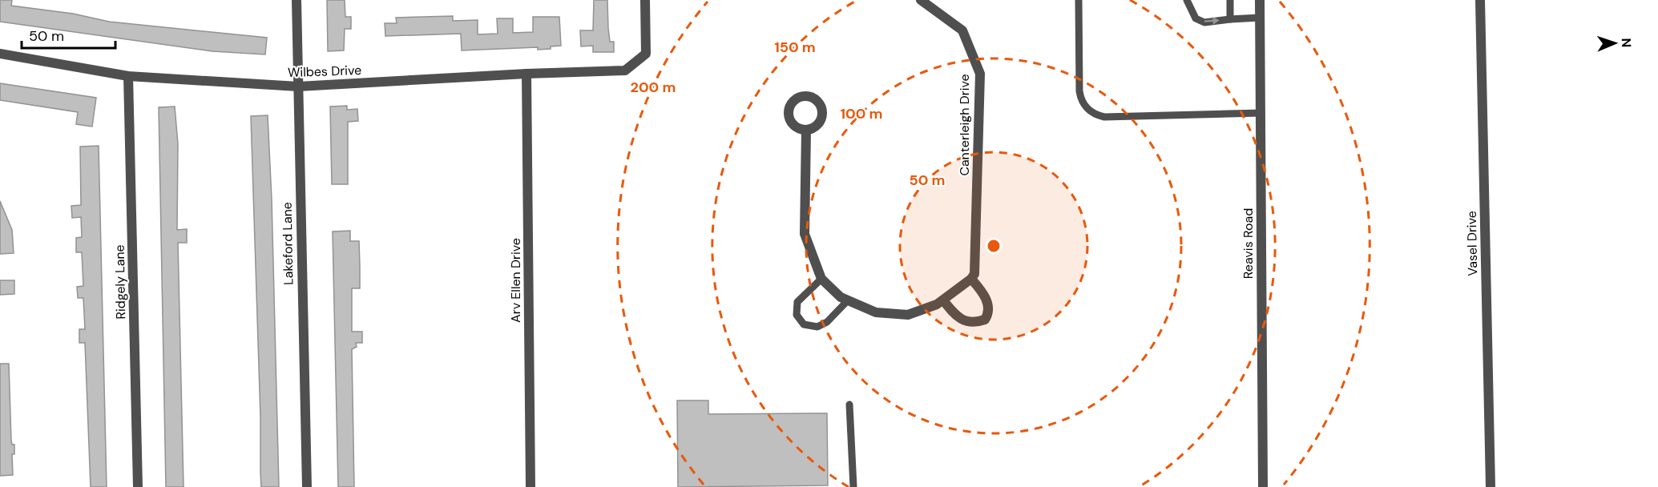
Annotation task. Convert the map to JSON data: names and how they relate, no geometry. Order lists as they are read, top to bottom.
{
  "streets": {
    "street": [
      "Wilbes Drive",
      "Canterleigh Drive",
      "Lakeford Lane",
      "Reavis Road",
      "Vasel Drive",
      "Arv Ellen Drive",
      "Ridgely Lane"
    ]
  },
  "crossings": [
    ["Wilbes Drive", "Lakeford Lane"],
    ["Wilbes Drive", "Arv Ellen Drive"],
    ["Wilbes Drive", "Ridgely Lane"]
  ],
  "scale_bar": "50 m",
  "north": "right",
  "rings": [
    "150 m",
    "200 m",
    "100 m",
    "50 m"
  ]
}
